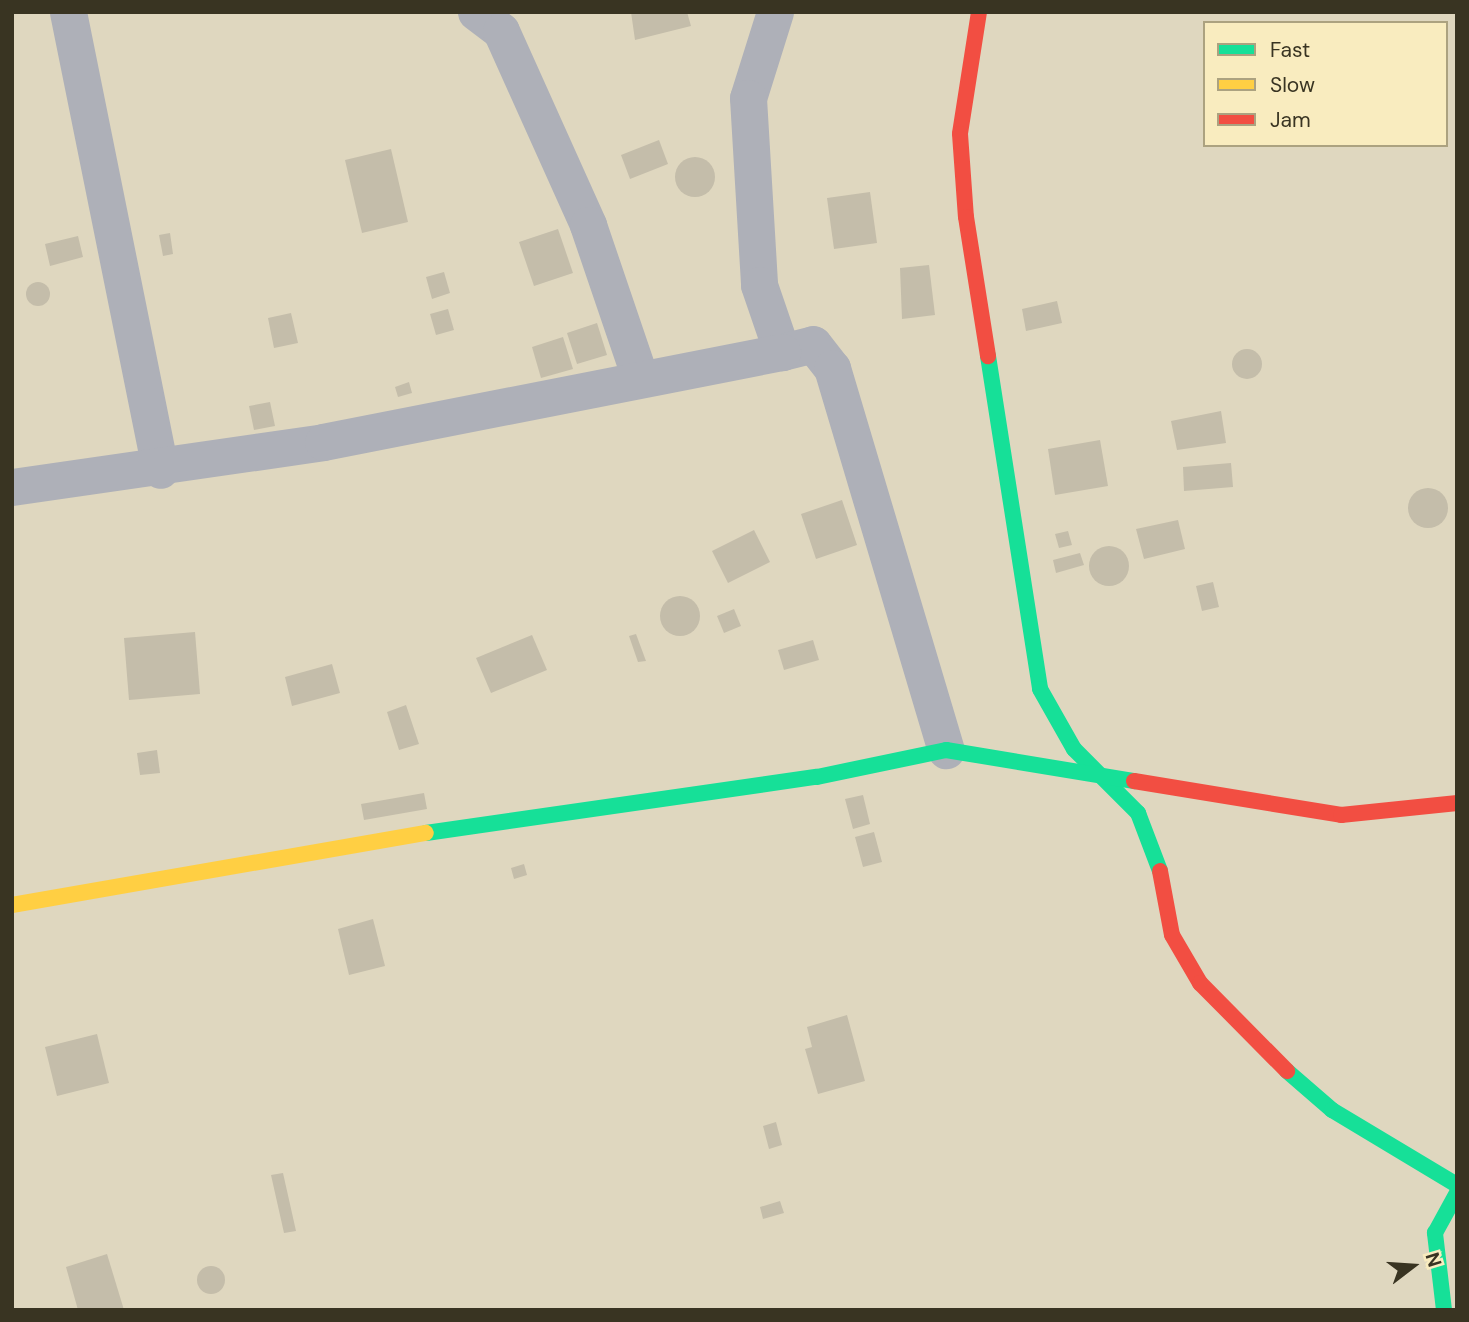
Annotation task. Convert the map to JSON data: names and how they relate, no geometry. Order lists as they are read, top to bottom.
{
  "legend": ["Fast", "Slow", "Jam"],
  "north": "right"
}
